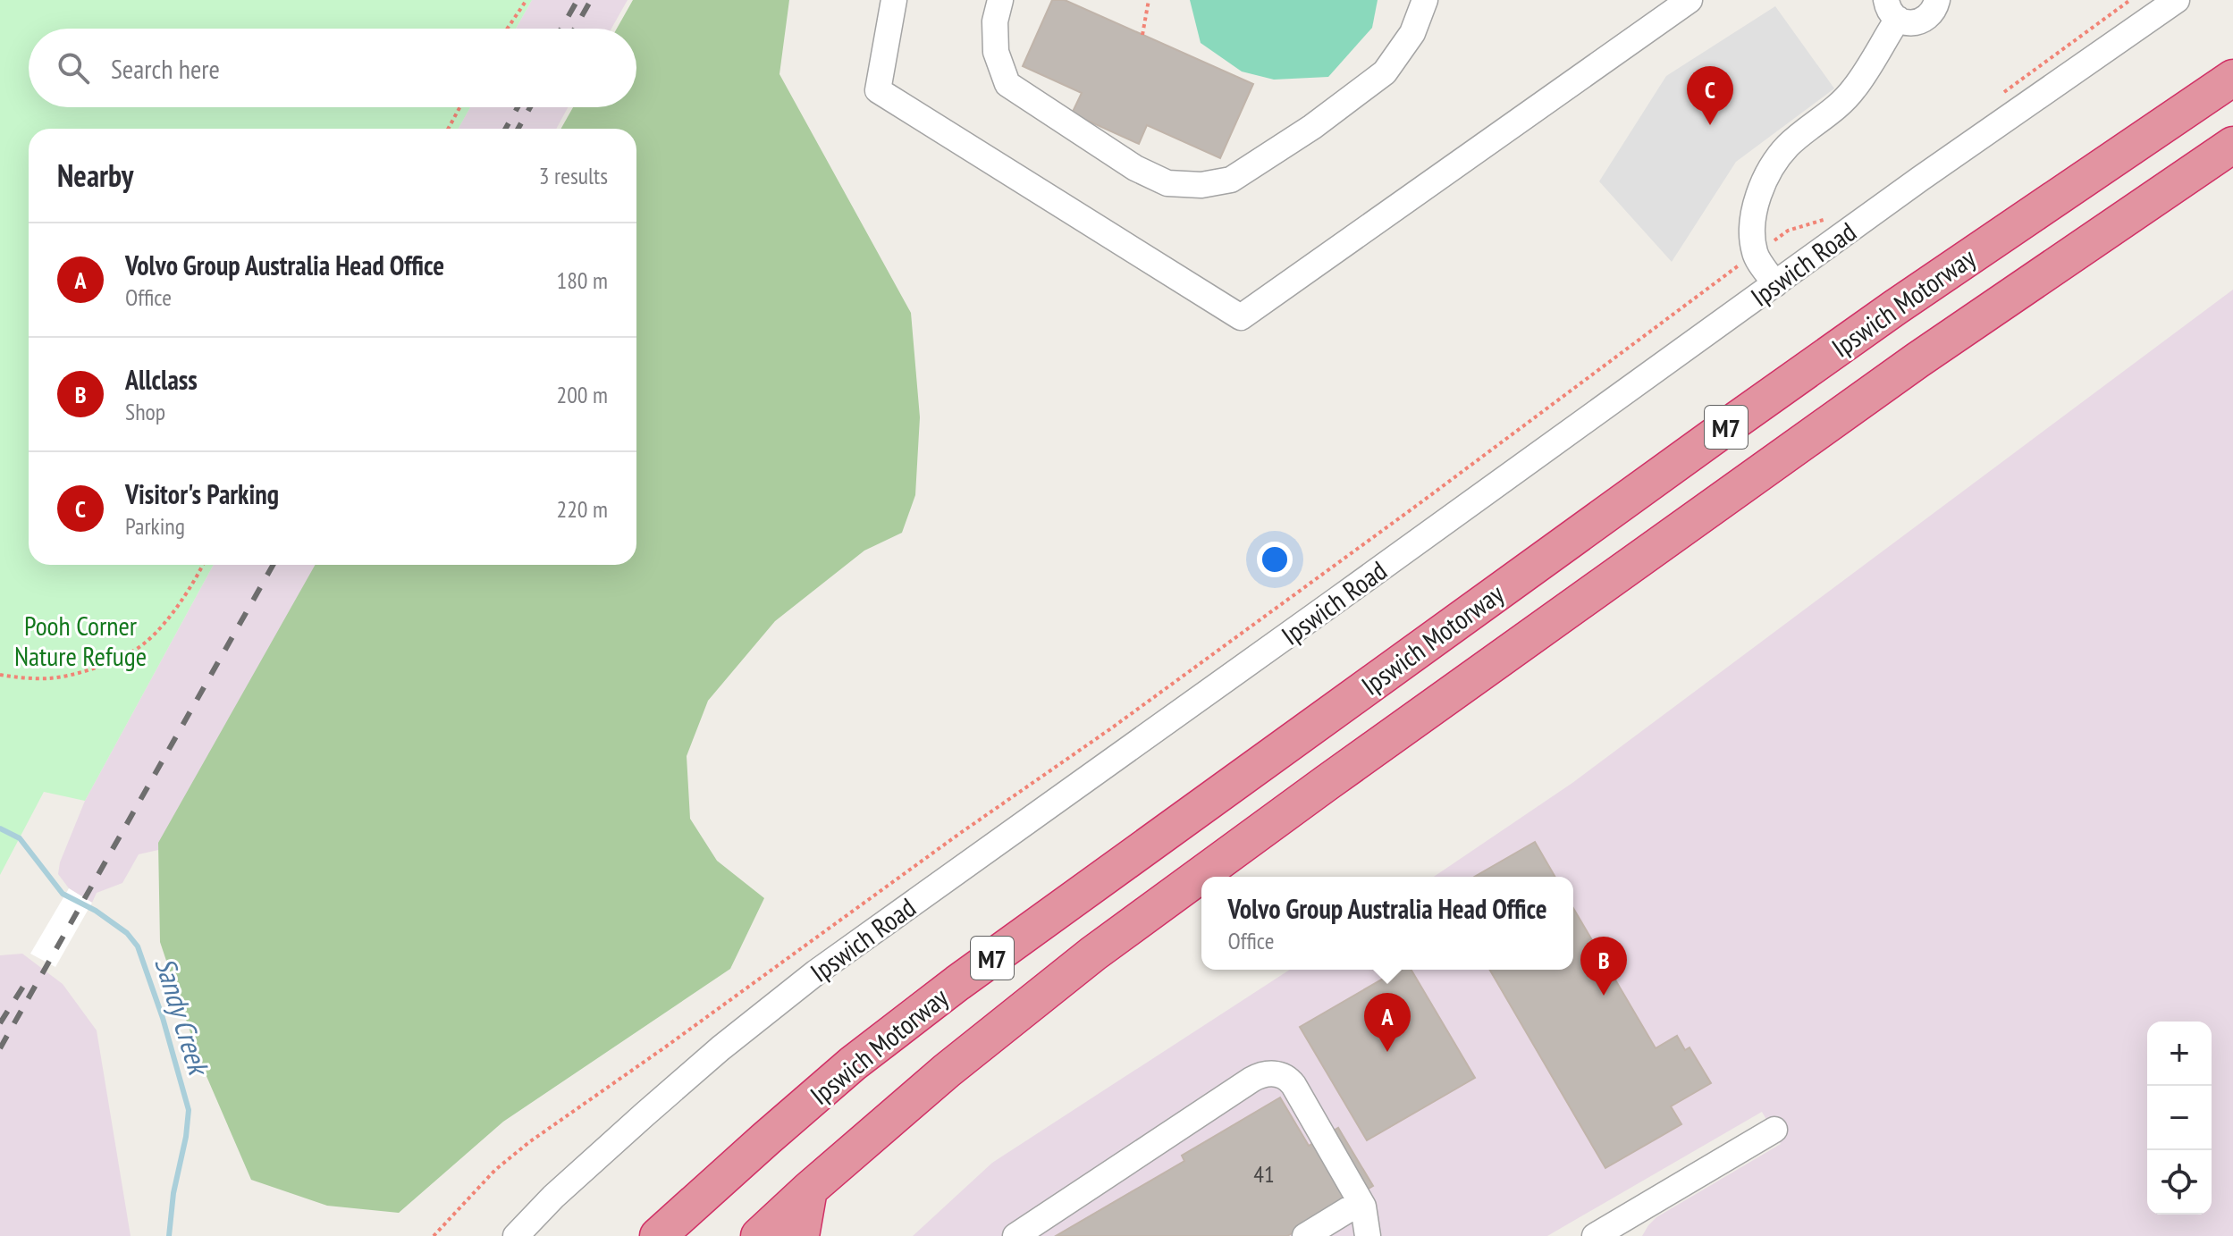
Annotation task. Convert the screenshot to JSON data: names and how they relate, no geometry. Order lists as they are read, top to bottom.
{
  "streets": {
    "highway": ["Ipswich Motorway", "M7"],
    "street": ["Ipswich Road"]
  },
  "water": ["Sandy Creek"],
  "parks": ["Pooh Corner Nature Refuge"],
  "house_numbers": ["41"],
  "page": {
    "search": "Search here",
    "pins": ["C", "B", "A"],
    "heading": ["Nearby", "3 results"],
    "list": [
      {
        "mark": "A",
        "name": "Volvo Group Australia Head Office",
        "note": "Office",
        "value": "180 m"
      },
      {
        "mark": "B",
        "name": "Allclass",
        "note": "Shop",
        "value": "200 m"
      },
      {
        "mark": "C",
        "name": "Visitor's Parking",
        "note": "Parking",
        "value": "220 m"
      }
    ],
    "popup": ["Volvo Group Australia Head Office", "Office"],
    "map_buttons": ["+", "−"]
  }
}
